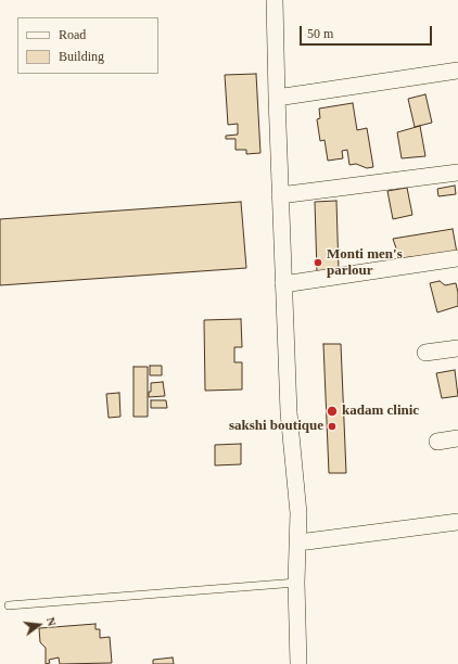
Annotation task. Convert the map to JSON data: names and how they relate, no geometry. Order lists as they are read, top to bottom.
{
  "places": ["Monti men's parlour", "kadam clinic", "sakshi boutique"],
  "legend": ["Road", "Building"],
  "scale_bar": "50 m",
  "north": "right"
}
